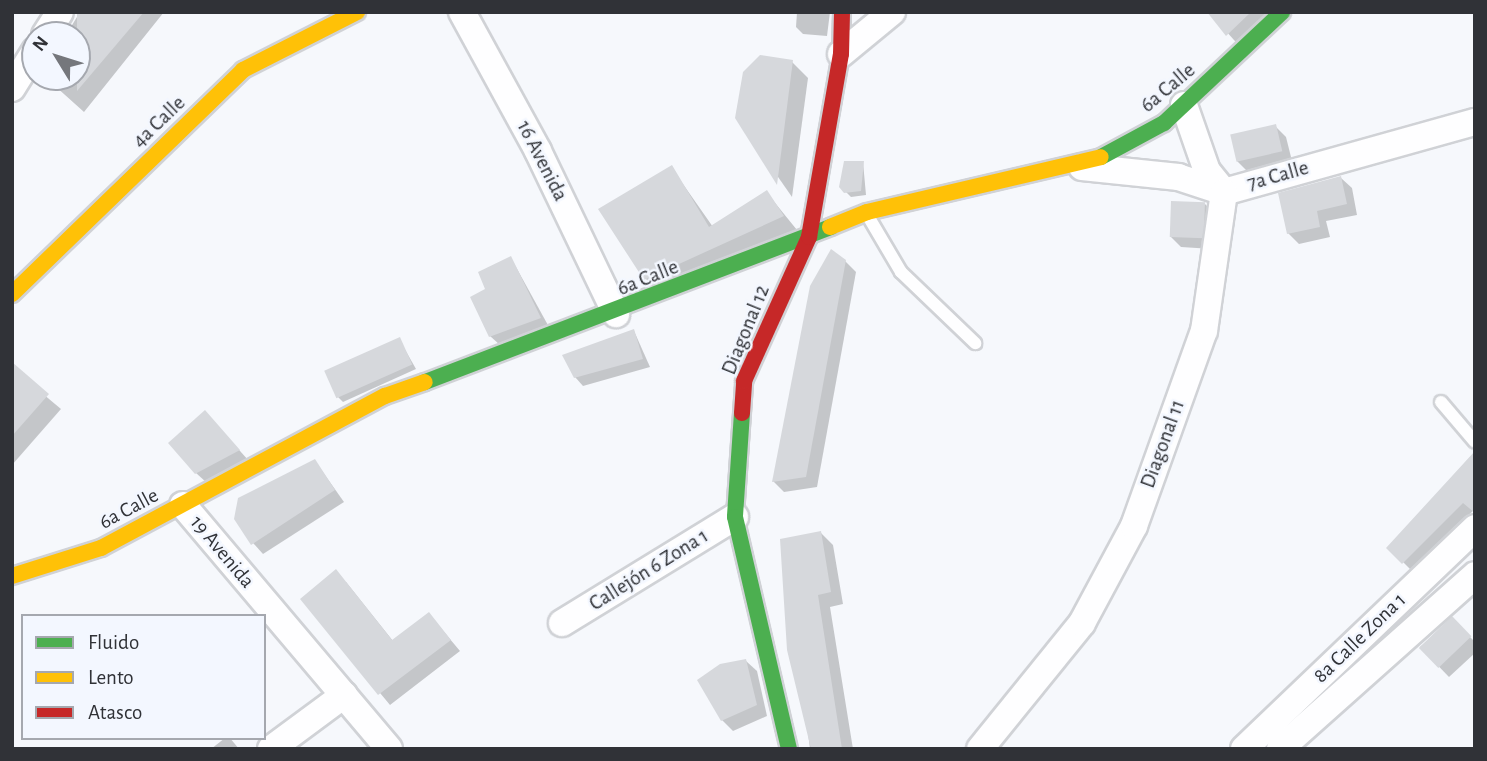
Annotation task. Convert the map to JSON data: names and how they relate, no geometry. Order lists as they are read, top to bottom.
{
  "streets": {
    "street": [
      "6a Calle",
      "4a Calle",
      "16 Avenida",
      "7a Calle",
      "Diagonal 12",
      "Diagonal 11",
      "19 Avenida",
      "Callejón 6 Zona 1",
      "8a Calle Zona 1"
    ]
  },
  "crossings": [
    ["6a Calle", "16 Avenida"],
    ["6a Calle", "7a Calle"],
    ["6a Calle", "Diagonal 12"],
    ["6a Calle", "19 Avenida"],
    ["7a Calle", "Diagonal 11"],
    ["Diagonal 12", "Callejón 6 Zona 1"]
  ],
  "legend": ["Fluido", "Lento", "Atasco"],
  "north": "top left"
}
